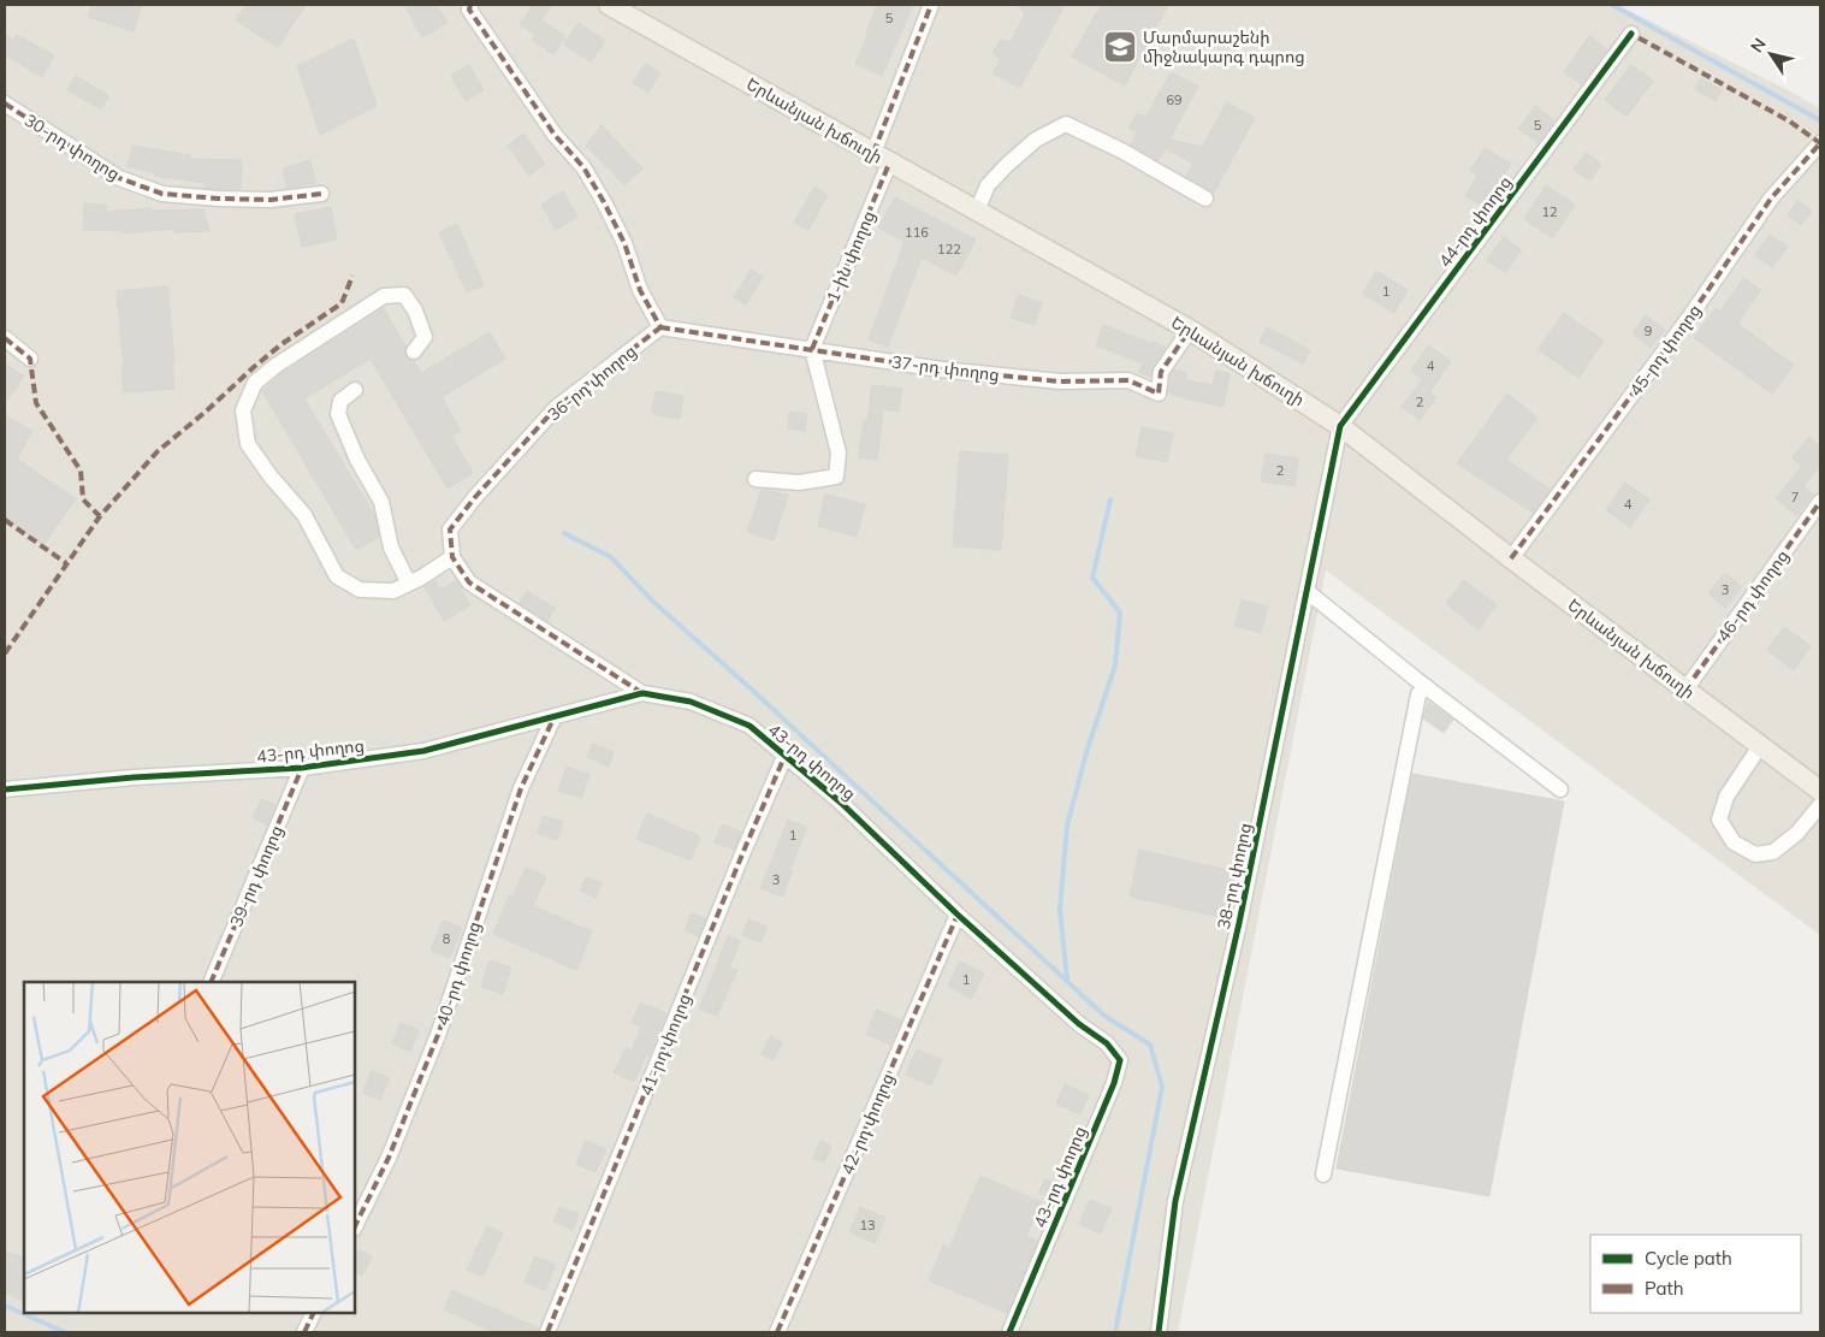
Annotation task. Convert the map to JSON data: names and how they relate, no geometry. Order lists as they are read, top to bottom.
{
  "streets": {
    "main road": ["Երևանյան խճուղի"],
    "street": [
      "30-րդ փողոց",
      "44-րդ փողոց",
      "1-ին փողոց",
      "45-րդ փողոց",
      "37-րդ փողոց",
      "36-րդ փողոց",
      "46-րդ փողոց",
      "43-րդ փողոց",
      "39-րդ փողոց",
      "38-րդ փողոց",
      "40-րդ փողոց",
      "41-րդ փողոց",
      "42-րդ փողոց"
    ]
  },
  "crossings": [
    ["Երևանյան խճուղի", "44-րդ փողոց"],
    ["Երևանյան խճուղի", "1-ին փողոց"],
    ["Երևանյան խճուղի", "45-րդ փողոց"],
    ["Երևանյան խճուղի", "37-րդ փողոց"],
    ["Երևանյան խճուղի", "46-րդ փողոց"],
    ["Երևանյան խճուղի", "38-րդ փողոց"],
    ["44-րդ փողոց", "38-րդ փողոց"],
    ["1-ին փողոց", "37-րդ փողոց"],
    ["37-րդ փողոց", "36-րդ փողոց"],
    ["43-րդ փողոց", "39-րդ փողոց"],
    ["43-րդ փողոց", "40-րդ փողոց"],
    ["43-րդ փողոց", "41-րդ փողոց"],
    ["43-րդ փողոց", "42-րդ փողոց"]
  ],
  "places": {
    "school or university": ["Մարմարաշենի միջնակարգ դպրոց"]
  },
  "house_numbers": [
    "5",
    "69",
    "5",
    "12",
    "116",
    "122",
    "1",
    "9",
    "4",
    "2",
    "2",
    "7",
    "4",
    "3",
    "1",
    "3",
    "8",
    "1",
    "13"
  ],
  "legend": ["Cycle path", "Path"],
  "north": "top left"
}
